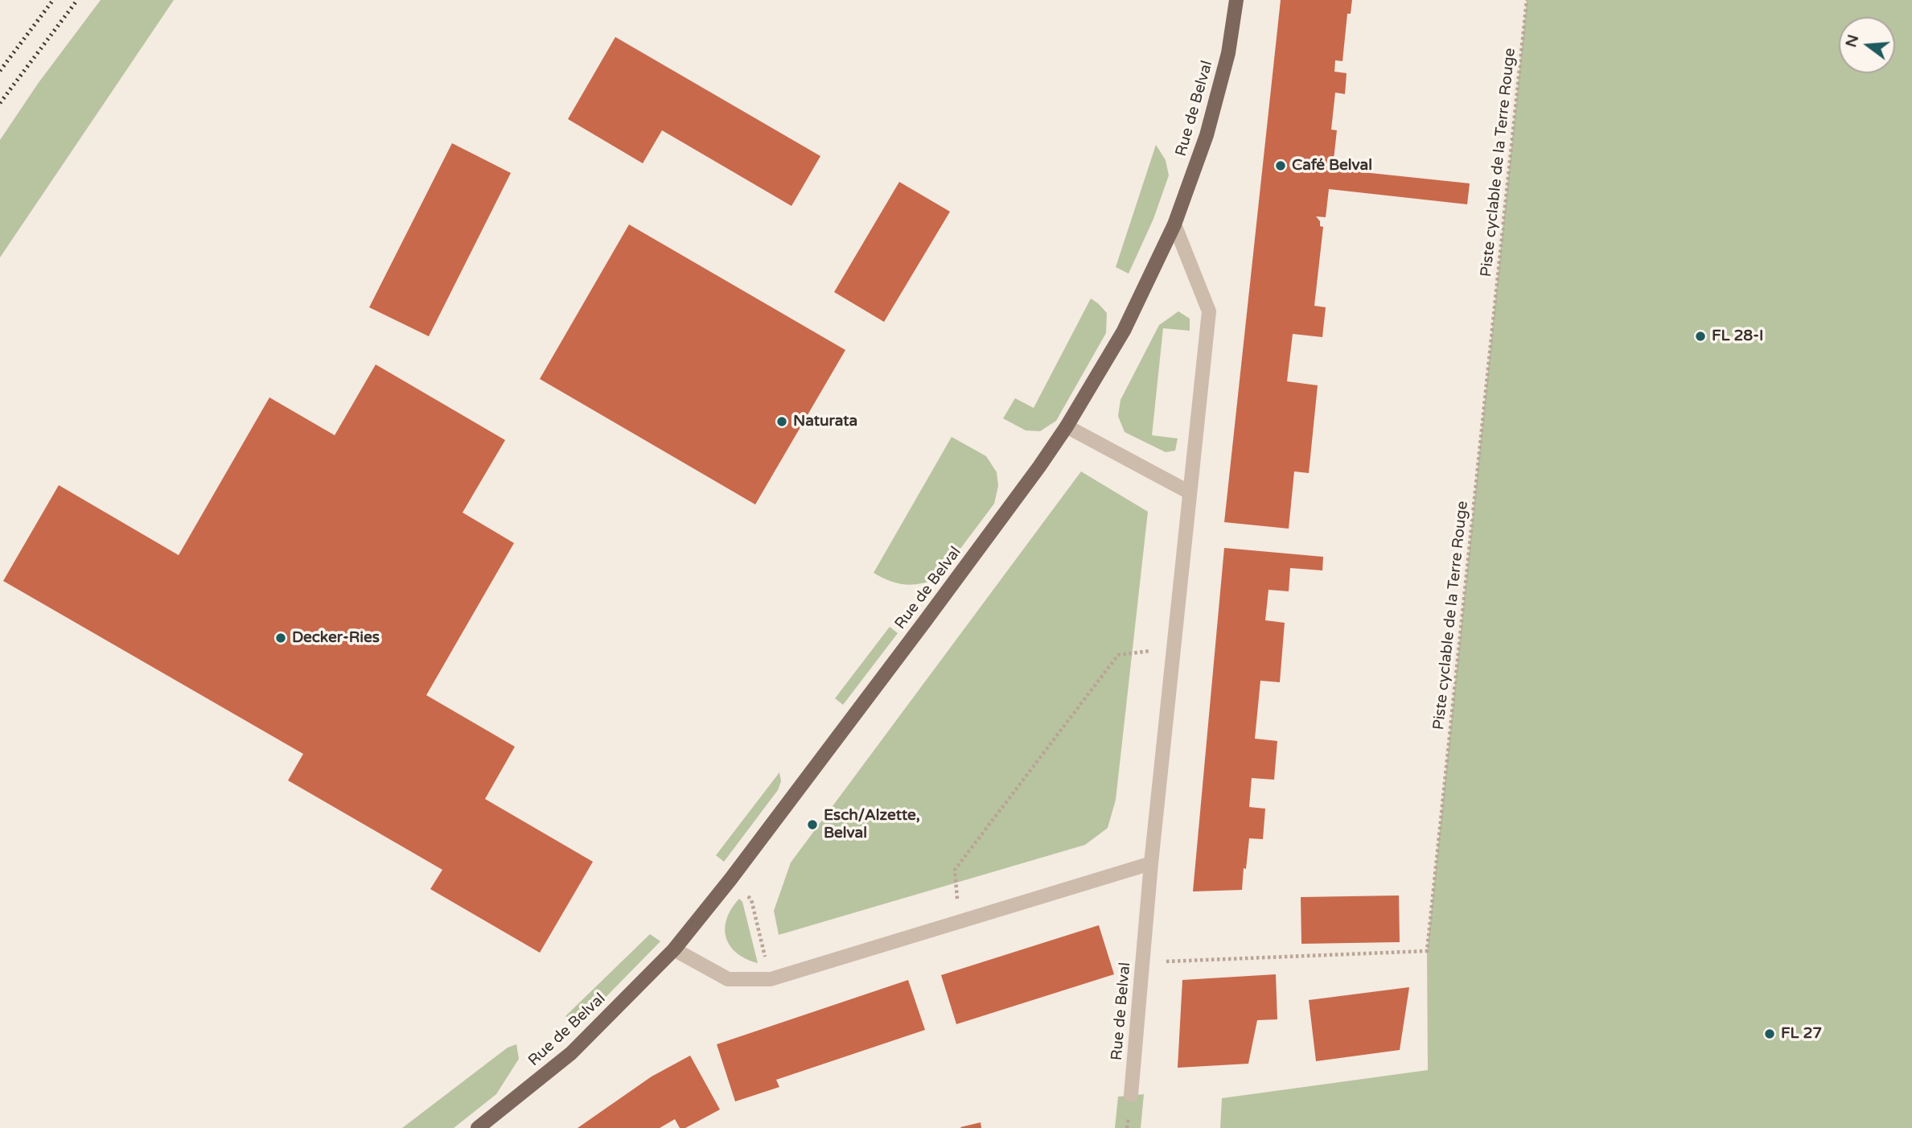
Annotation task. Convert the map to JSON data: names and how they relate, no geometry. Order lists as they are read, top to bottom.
{
  "streets": {
    "main road": ["Rue de Belval"],
    "path": ["Piste cyclable de la Terre Rouge"]
  },
  "crossings": [
    ["Rue de Belval", "Piste cyclable de la Terre Rouge"]
  ],
  "places": [
    "Café Belval",
    "FL 28-I",
    "Naturata",
    "Decker-Ries",
    "Esch/Alzette, Belval",
    "FL 27"
  ],
  "north": "left"
}
